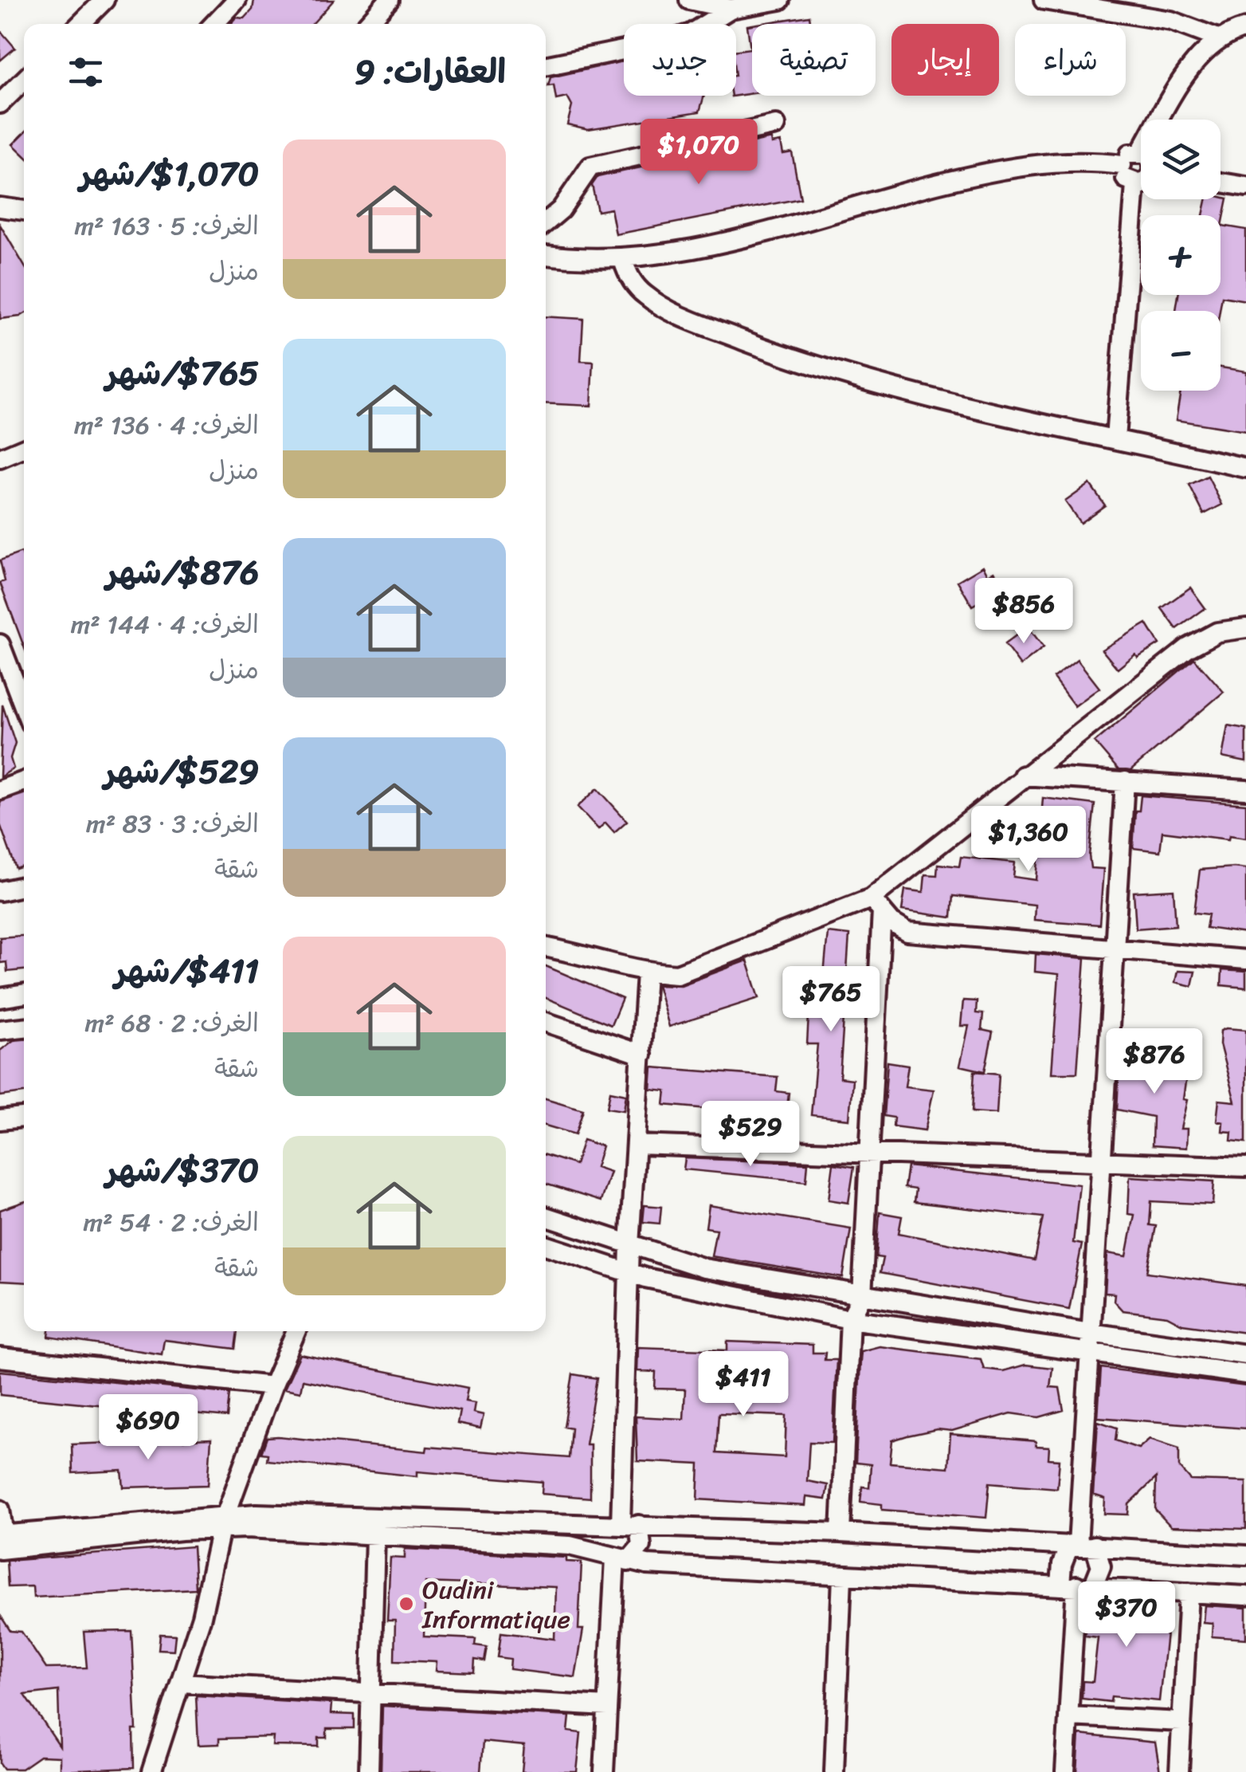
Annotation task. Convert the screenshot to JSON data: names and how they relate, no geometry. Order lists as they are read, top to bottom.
{
  "places": ["Oudini Informatique"],
  "page": {
    "chip": [
      "شراء",
      "إيجار",
      "تصفية",
      "جديد"
    ],
    "heading": "العقارات: 9",
    "price": [
      "$1,070",
      "$856",
      "$1,360",
      "$765",
      "$876",
      "$529",
      "$411",
      "$690",
      "$370"
    ],
    "map_buttons": ["+", "−"],
    "list": [
      {
        "name": "$1,070/شهر",
        "note": "الغرف: 5 · 163 m² · منزل"
      },
      {
        "name": "$765/شهر",
        "note": "الغرف: 4 · 136 m² · منزل"
      },
      {
        "name": "$876/شهر",
        "note": "الغرف: 4 · 144 m² · منزل"
      },
      {
        "name": "$529/شهر",
        "note": "الغرف: 3 · 83 m² · شقة"
      },
      {
        "name": "$411/شهر",
        "note": "الغرف: 2 · 68 m² · شقة"
      },
      {
        "name": "$370/شهر",
        "note": "الغرف: 2 · 54 m² · شقة"
      }
    ]
  }
}
